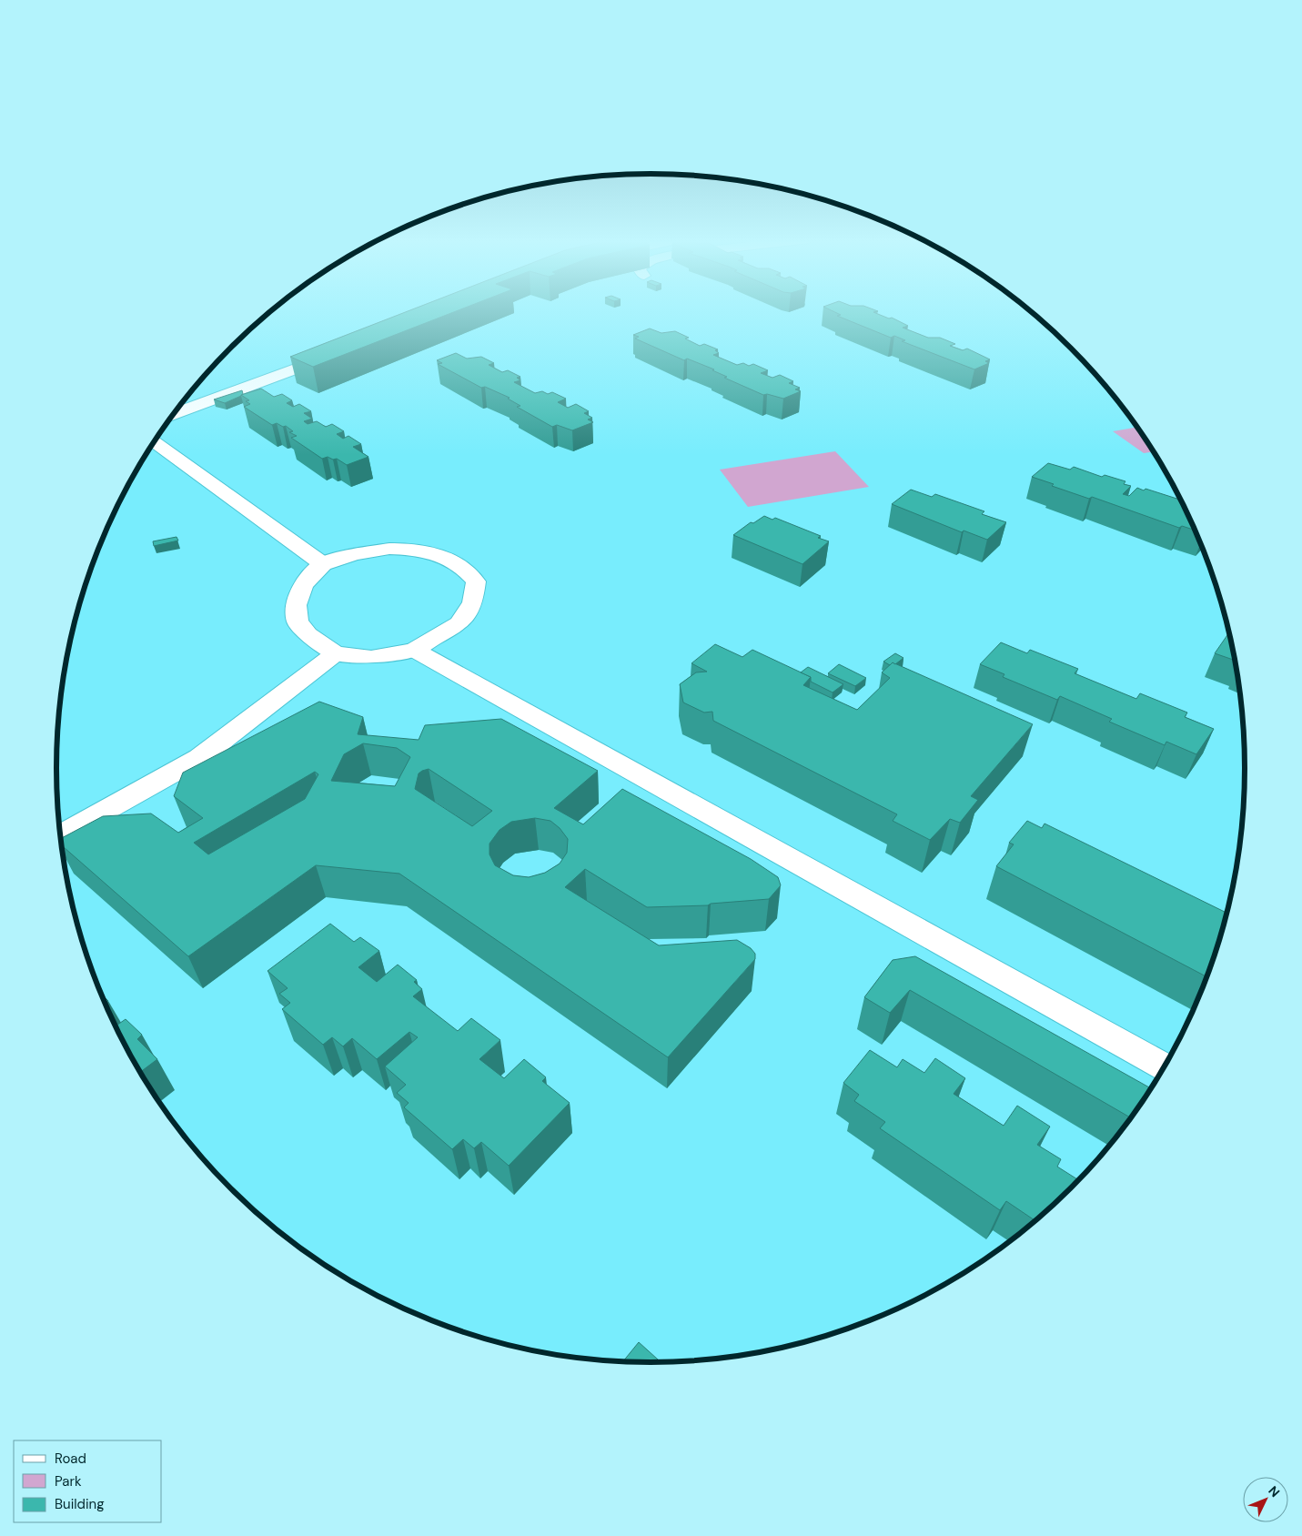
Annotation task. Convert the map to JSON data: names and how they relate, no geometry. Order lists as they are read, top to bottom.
{
  "legend": ["Road", "Park", "Building"],
  "north": "top right"
}
